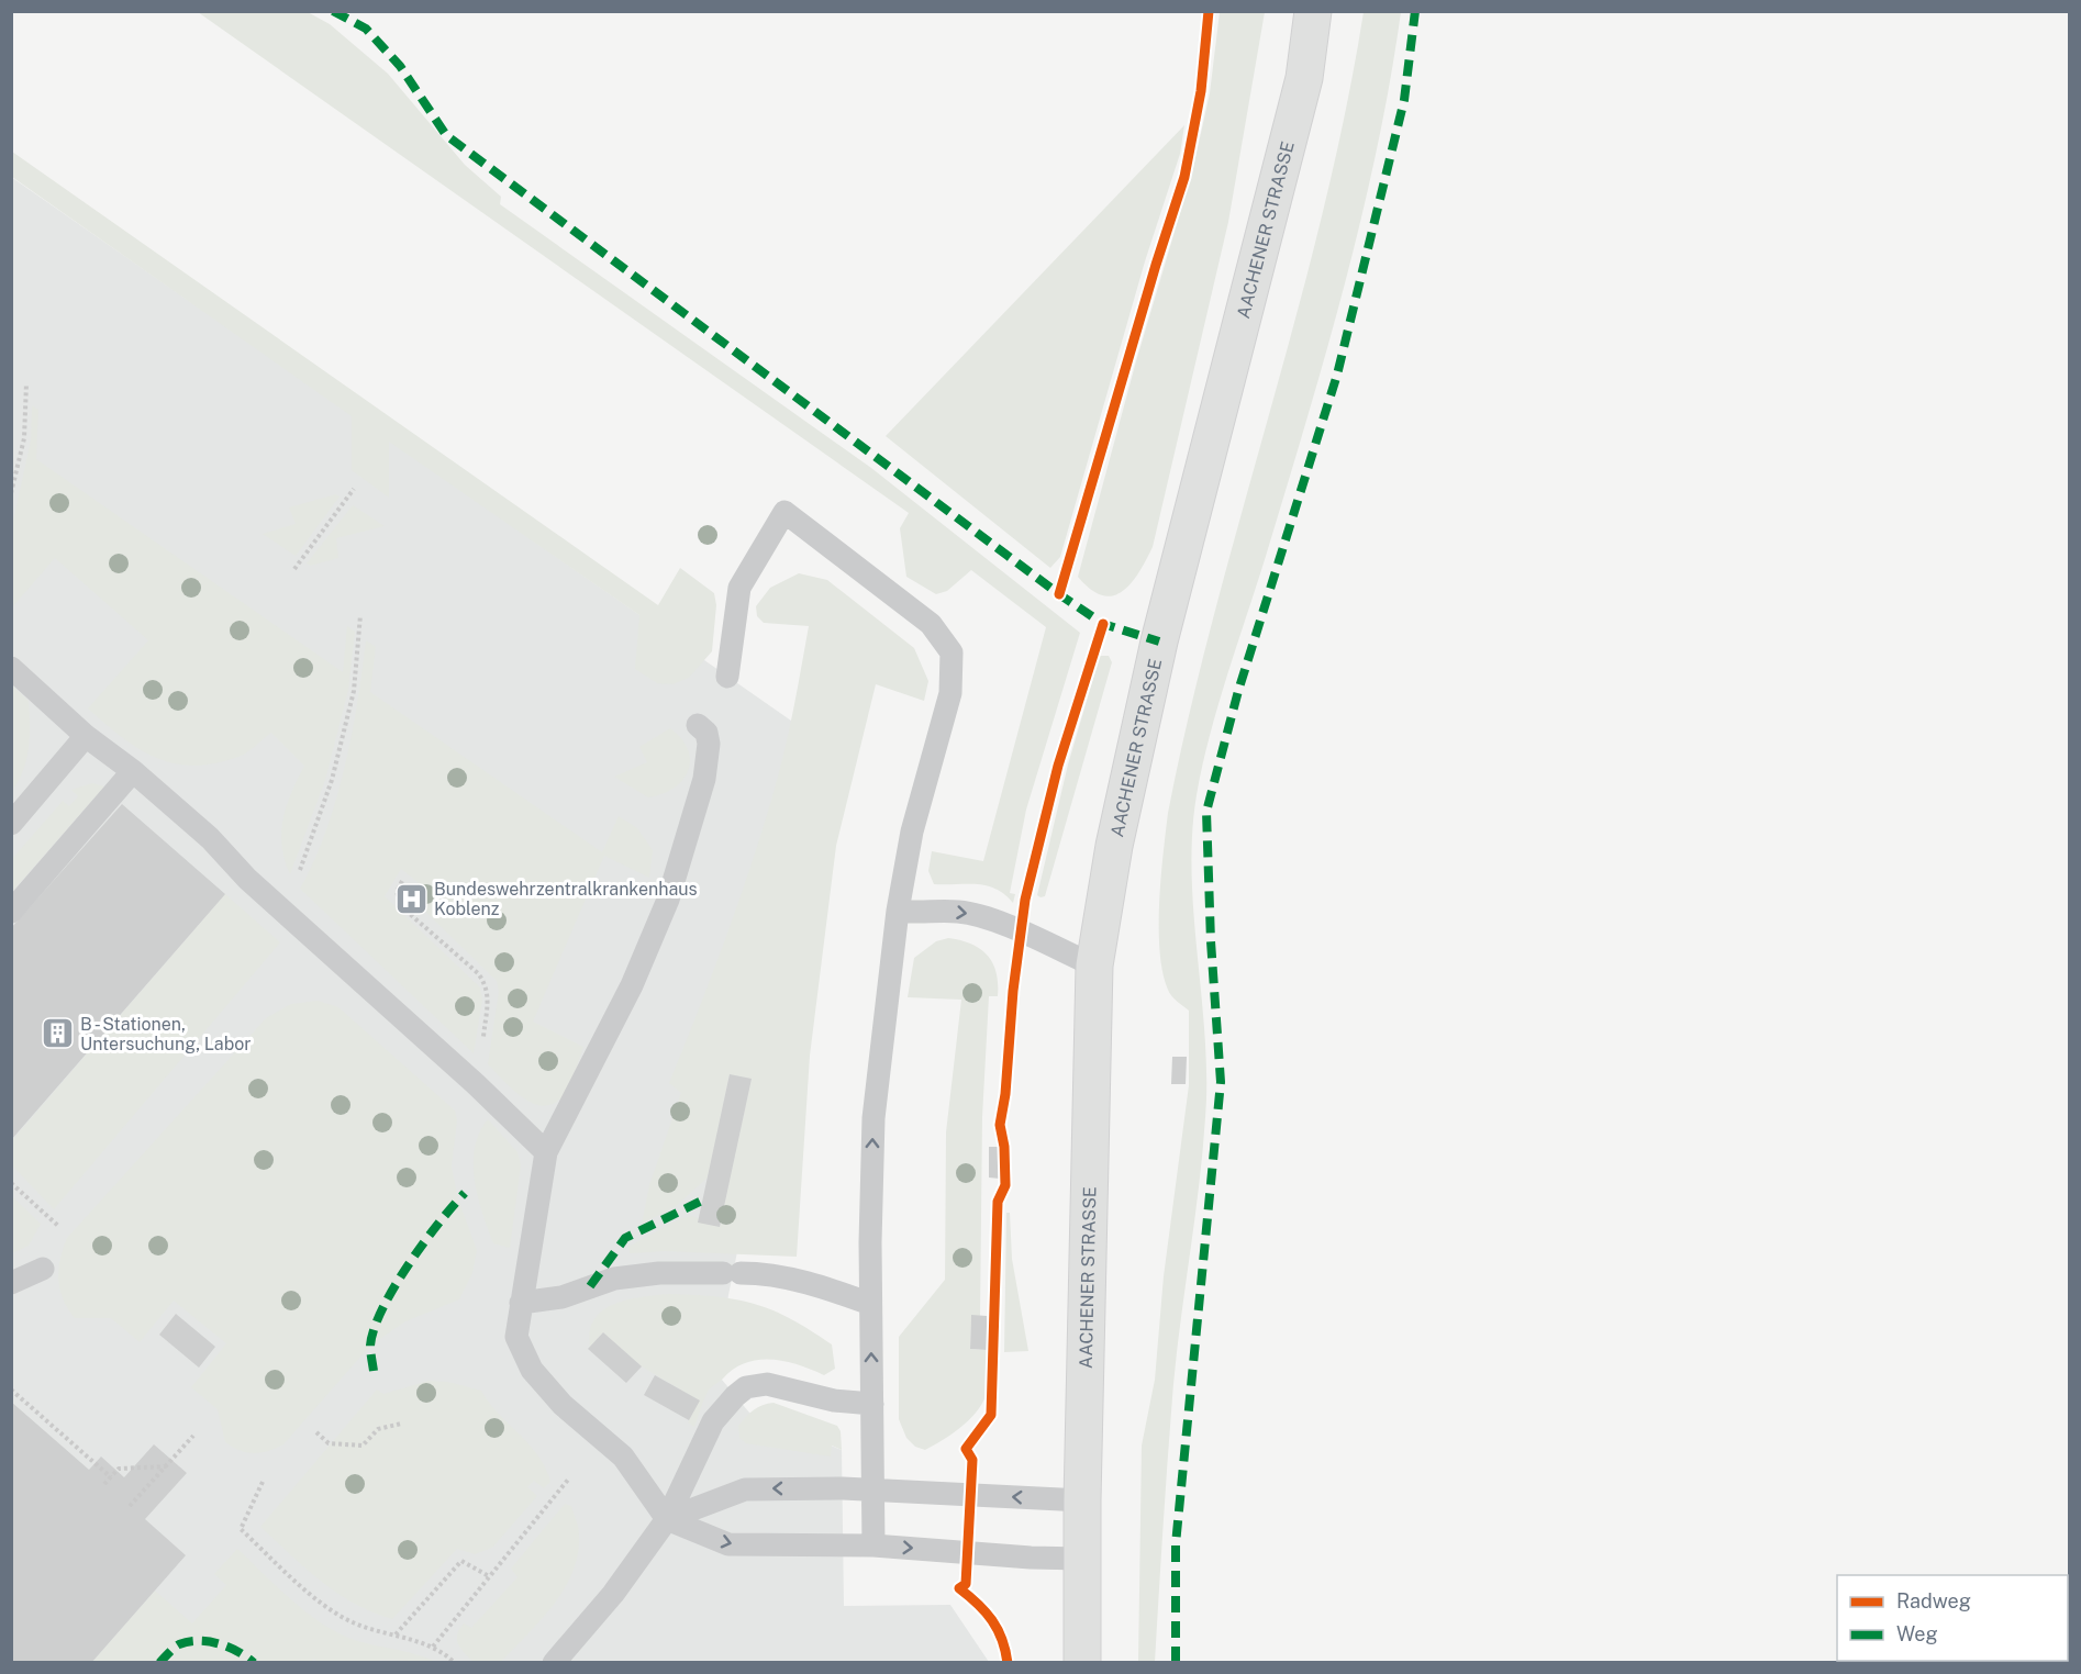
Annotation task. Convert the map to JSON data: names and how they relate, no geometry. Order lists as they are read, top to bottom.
{
  "streets": {
    "main road": ["AACHENER STRASSE"]
  },
  "places": {
    "hospital": ["Bundeswehrzentralkrankenhaus Koblenz"],
    "building": ["B - Stationen, Untersuchung, Labor"]
  },
  "legend": ["Radweg", "Weg"]
}
